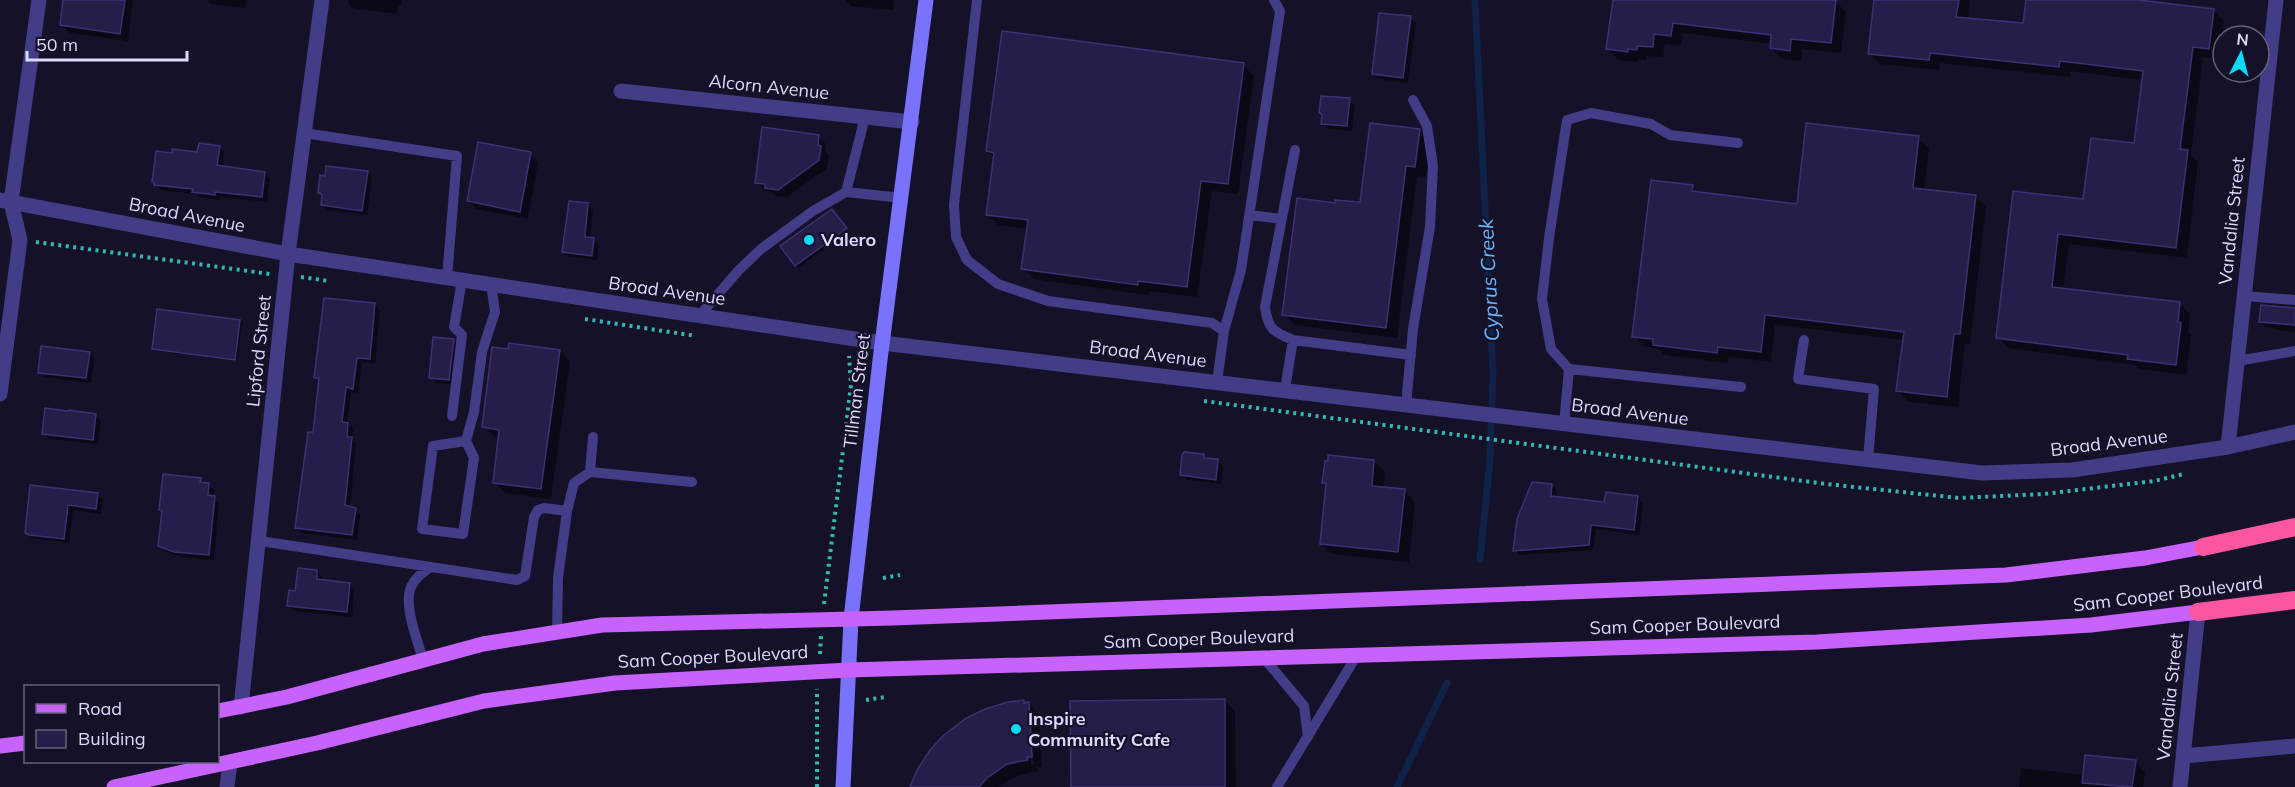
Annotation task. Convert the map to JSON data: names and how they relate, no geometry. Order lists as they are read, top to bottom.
{
  "streets": {
    "highway": ["Sam Cooper Boulevard"],
    "main road": ["Tillman Street"],
    "street": [
      "Alcorn Avenue",
      "Broad Avenue",
      "Vandalia Street",
      "Lipford Street"
    ]
  },
  "crossings": [
    ["Alcorn Avenue", "Tillman Street"],
    ["Broad Avenue", "Vandalia Street"],
    ["Broad Avenue", "Lipford Street"],
    ["Broad Avenue", "Tillman Street"],
    ["Vandalia Street", "Sam Cooper Boulevard"],
    ["Lipford Street", "Sam Cooper Boulevard"],
    ["Tillman Street", "Sam Cooper Boulevard"]
  ],
  "water": ["Cyprus Creek"],
  "places": ["Valero", "Inspire Community Cafe"],
  "legend": ["Road", "Building"],
  "scale_bar": "50 m",
  "north": "top"
}
